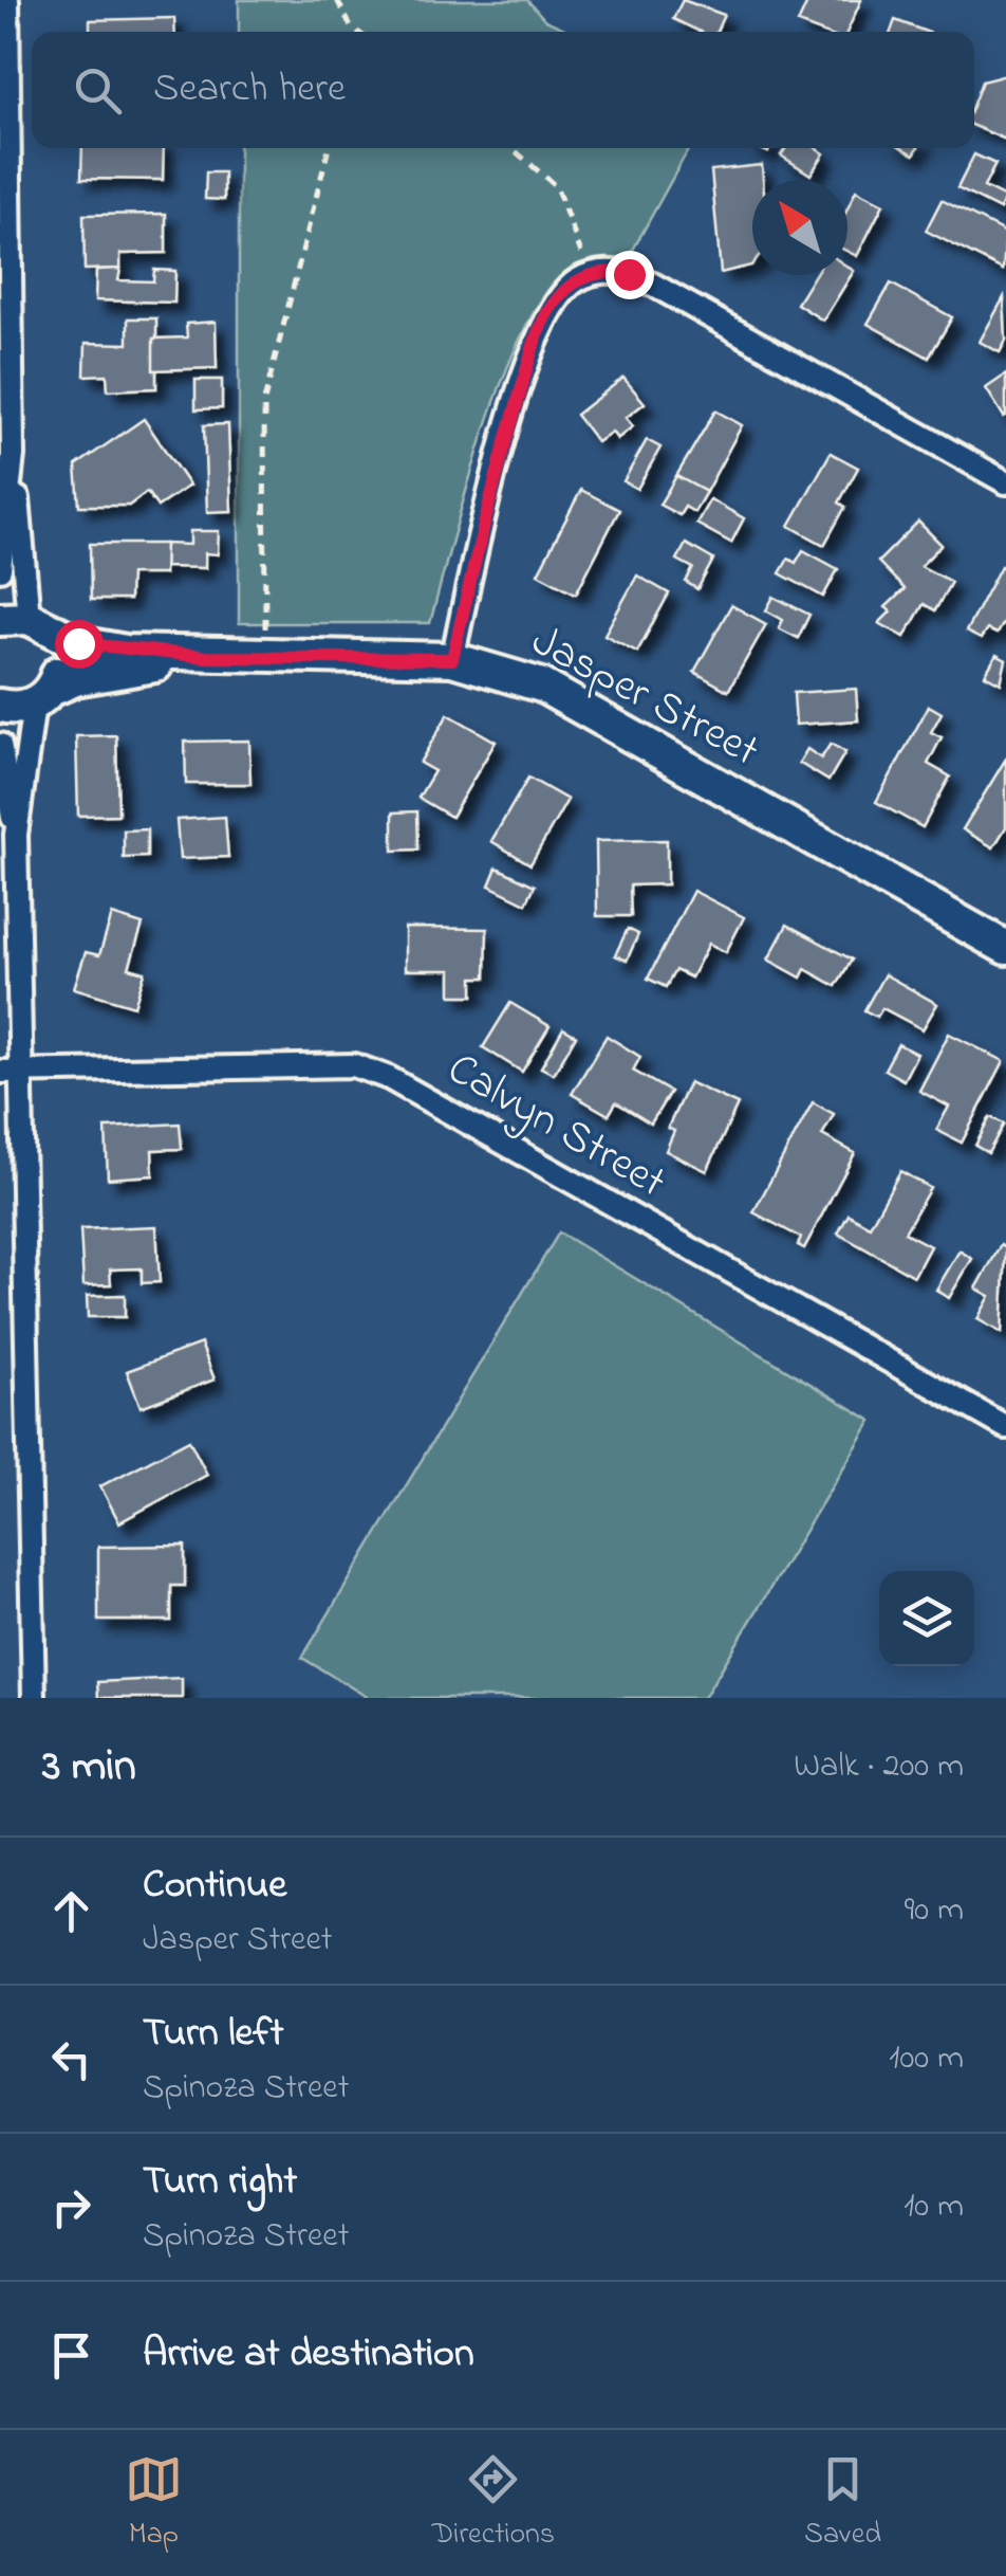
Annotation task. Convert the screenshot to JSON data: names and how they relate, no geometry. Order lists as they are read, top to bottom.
{
  "streets": {
    "street": ["Jasper Street", "Calvyn Street"]
  },
  "north": "top left",
  "page": {
    "search": "Search here",
    "heading": ["3 min", "Walk · 200 m"],
    "list": [
      ["Continue", "Jasper Street", "90 m"],
      ["Turn left", "Spinoza Street", "100 m"],
      ["Turn right", "Spinoza Street", "10 m"],
      "Arrive at destination"
    ],
    "nav": ["Map", "Directions", "Saved"]
  }
}
